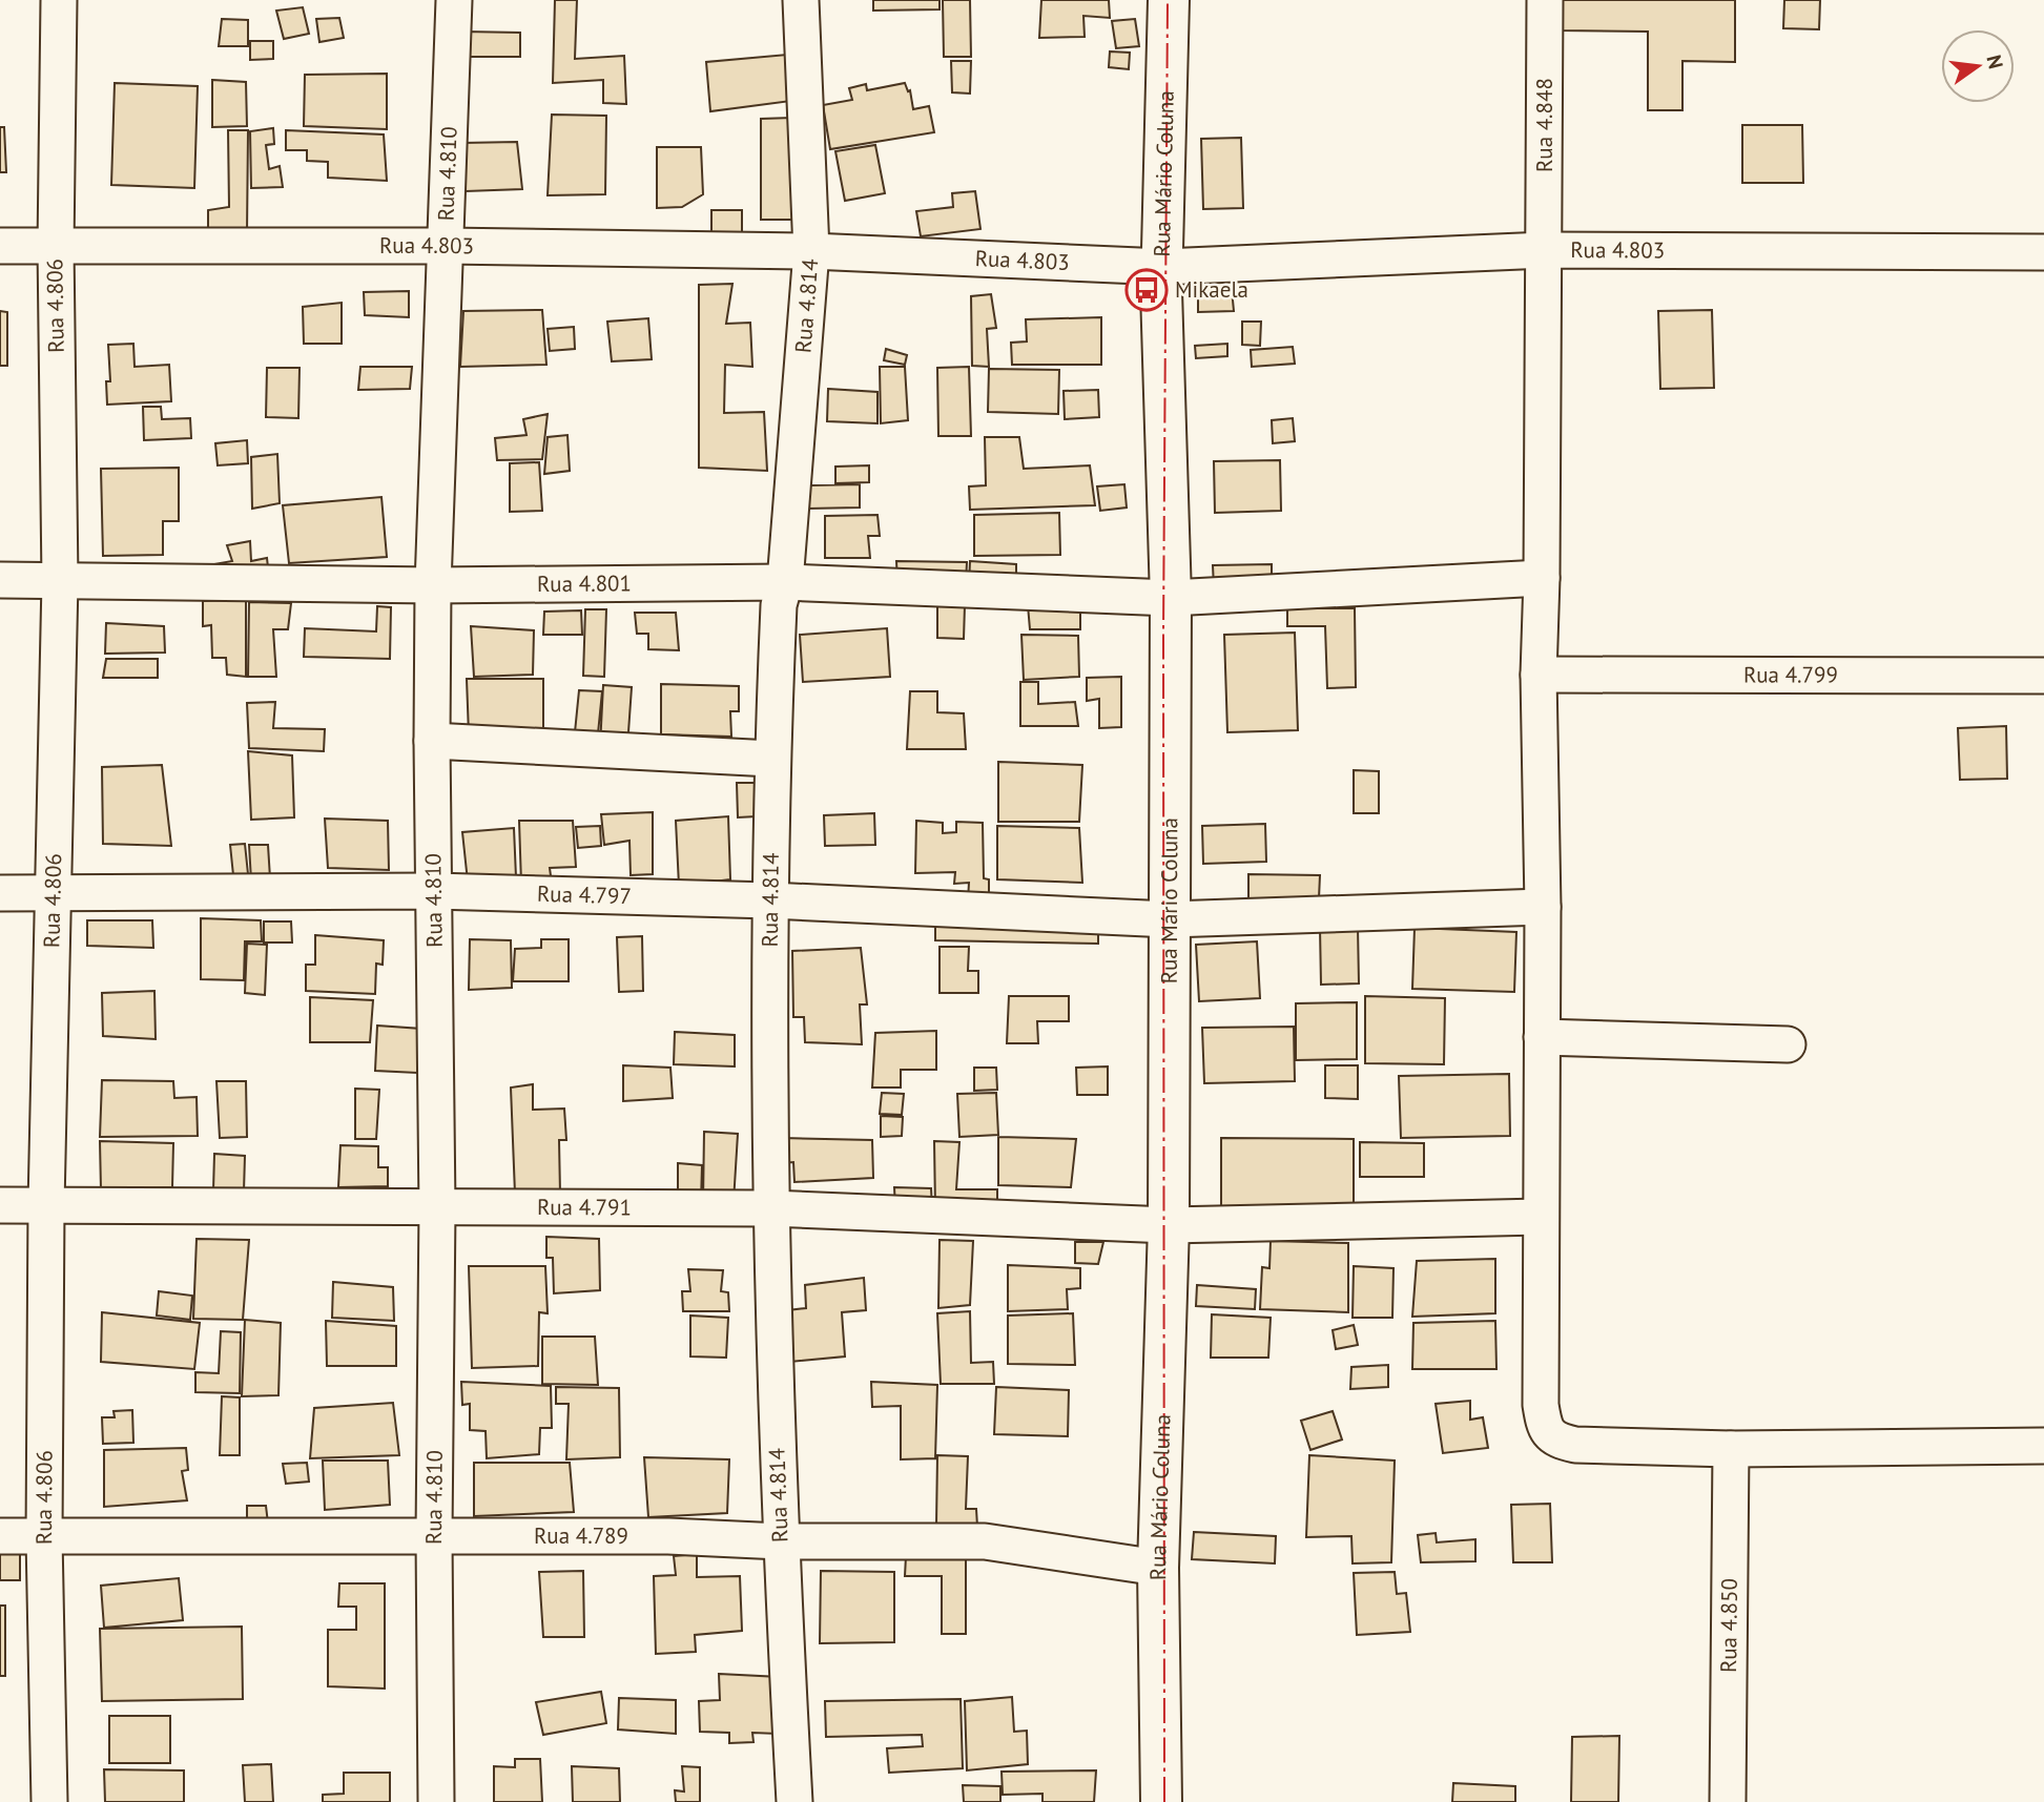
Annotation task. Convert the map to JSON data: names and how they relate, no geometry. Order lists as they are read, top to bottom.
{
  "streets": {
    "main road": ["Rua Mário Coluna"],
    "street": [
      "Rua 4.848",
      "Rua 4.810",
      "Rua 4.803",
      "Rua 4.806",
      "Rua 4.814",
      "Rua 4.801",
      "Rua 4.799",
      "Rua 4.797",
      "Rua 4.791",
      "Rua 4.789",
      "Rua 4.850"
    ]
  },
  "crossings": [
    ["Rua 4.848", "Rua 4.803"],
    ["Rua 4.848", "Rua 4.801"],
    ["Rua 4.848", "Rua 4.799"],
    ["Rua 4.848", "Rua 4.797"],
    ["Rua 4.848", "Rua 4.791"],
    ["Rua 4.848", "Rua 4.850"],
    ["Rua 4.810", "Rua 4.803"],
    ["Rua 4.810", "Rua 4.801"],
    ["Rua 4.810", "Rua 4.797"],
    ["Rua 4.810", "Rua 4.791"],
    ["Rua 4.810", "Rua 4.789"],
    ["Rua Mário Coluna", "Rua 4.803"],
    ["Rua Mário Coluna", "Rua 4.801"],
    ["Rua Mário Coluna", "Rua 4.797"],
    ["Rua Mário Coluna", "Rua 4.791"],
    ["Rua Mário Coluna", "Rua 4.789"],
    ["Rua 4.803", "Rua 4.806"],
    ["Rua 4.803", "Rua 4.814"],
    ["Rua 4.806", "Rua 4.801"],
    ["Rua 4.806", "Rua 4.797"],
    ["Rua 4.806", "Rua 4.791"],
    ["Rua 4.806", "Rua 4.789"],
    ["Rua 4.814", "Rua 4.801"],
    ["Rua 4.814", "Rua 4.797"],
    ["Rua 4.814", "Rua 4.791"],
    ["Rua 4.814", "Rua 4.789"]
  ],
  "places": {
    "bus stop": ["Mikaela"]
  },
  "north": "right"
}
